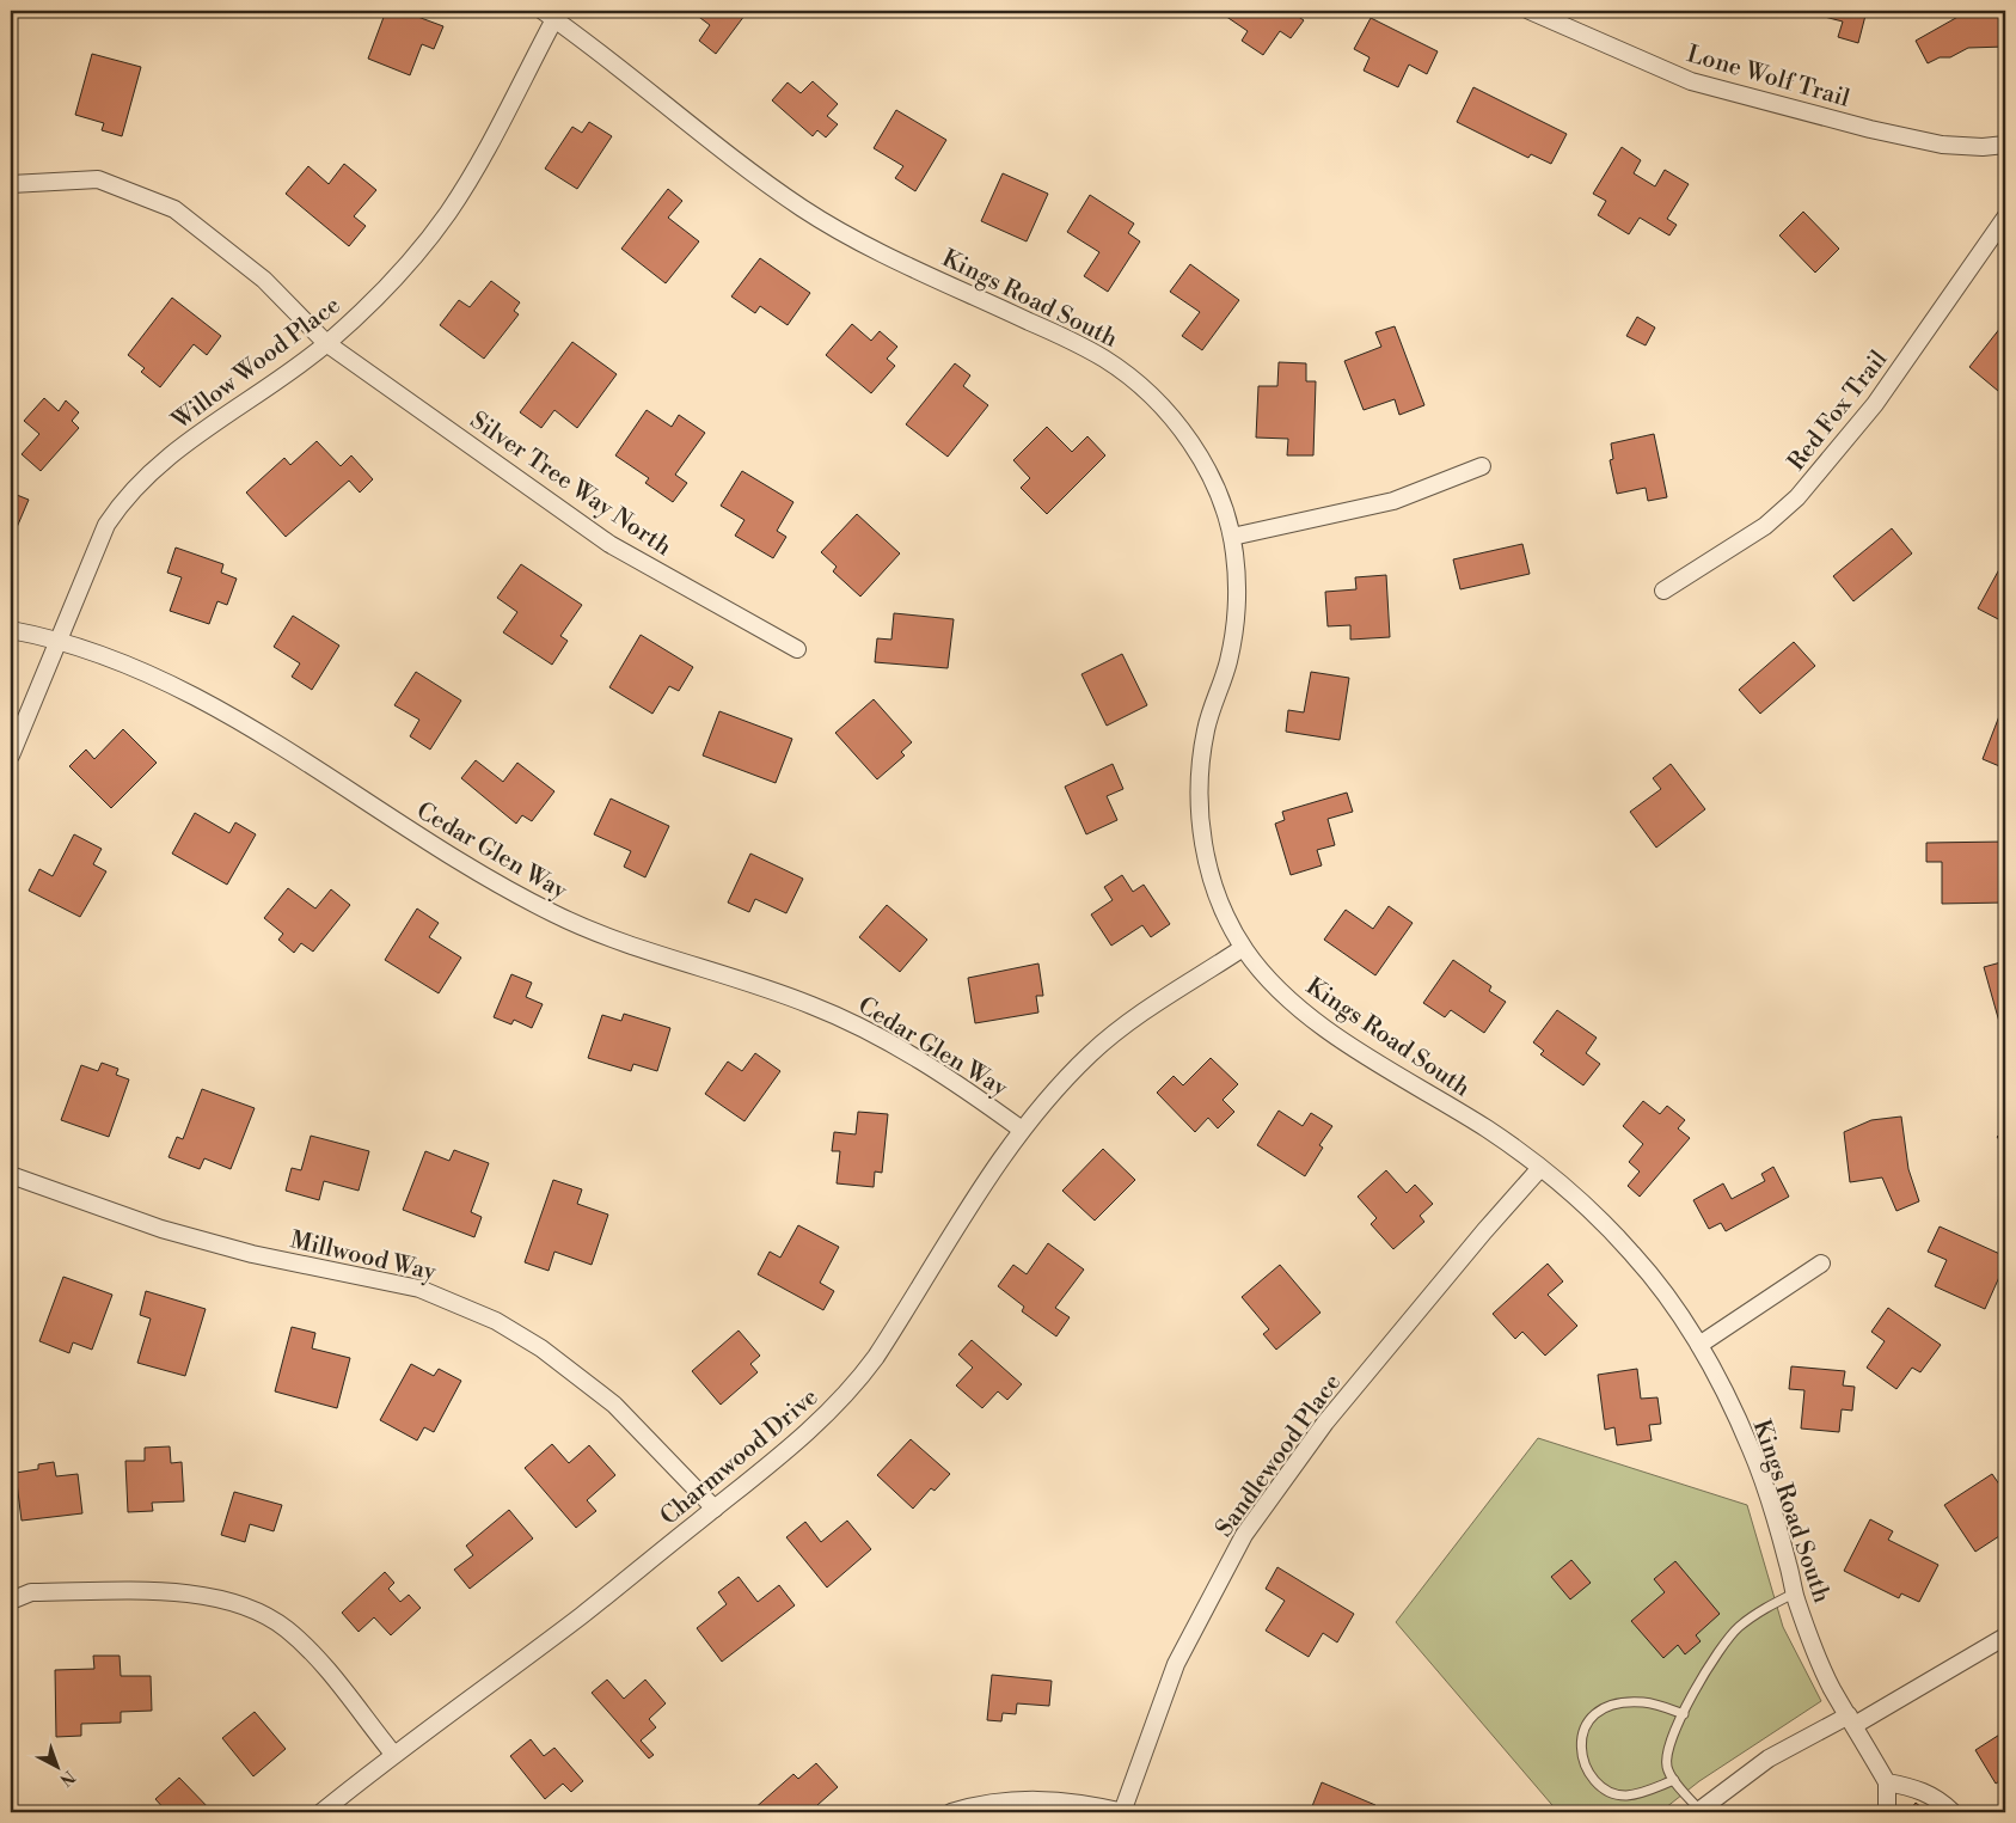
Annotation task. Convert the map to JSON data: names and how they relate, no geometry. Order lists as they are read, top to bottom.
{
  "streets": {
    "street": [
      "Lone Wolf Trail",
      "Kings Road South",
      "Willow Wood Place",
      "Red Fox Trail",
      "Silver Tree Way North",
      "Cedar Glen Way",
      "Millwood Way",
      "Sandlewood Place",
      "Charmwood Drive"
    ]
  },
  "crossings": [
    ["Kings Road South", "Willow Wood Place"],
    ["Kings Road South", "Sandlewood Place"],
    ["Kings Road South", "Charmwood Drive"],
    ["Willow Wood Place", "Silver Tree Way North"],
    ["Willow Wood Place", "Cedar Glen Way"],
    ["Cedar Glen Way", "Charmwood Drive"],
    ["Millwood Way", "Charmwood Drive"]
  ],
  "north": "bottom right"
}
